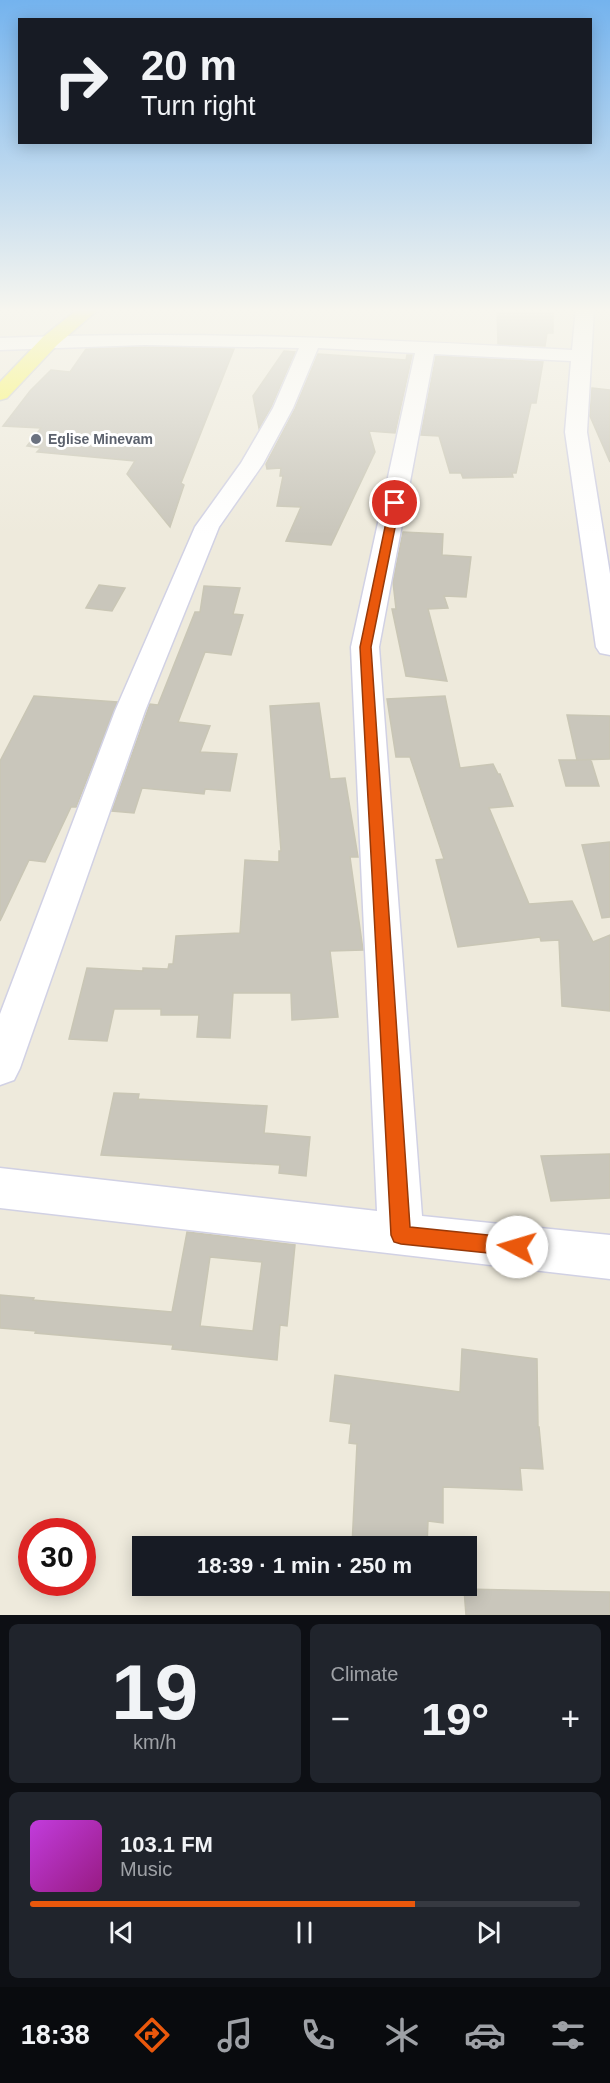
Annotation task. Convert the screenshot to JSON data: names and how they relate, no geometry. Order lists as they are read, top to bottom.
{
  "places": ["Eglise Minevam"],
  "page": {
    "turn": ["20 m", "Turn right"],
    "limit": "30",
    "trip": "18:39 · 1 min · 250 m",
    "tile": [
      ["19", "km/h"],
      "Climate"
    ],
    "heat": ["−", "19°", "+"],
    "song": ["103.1 FM", "Music"],
    "tabs": "18:38"
  }
}
